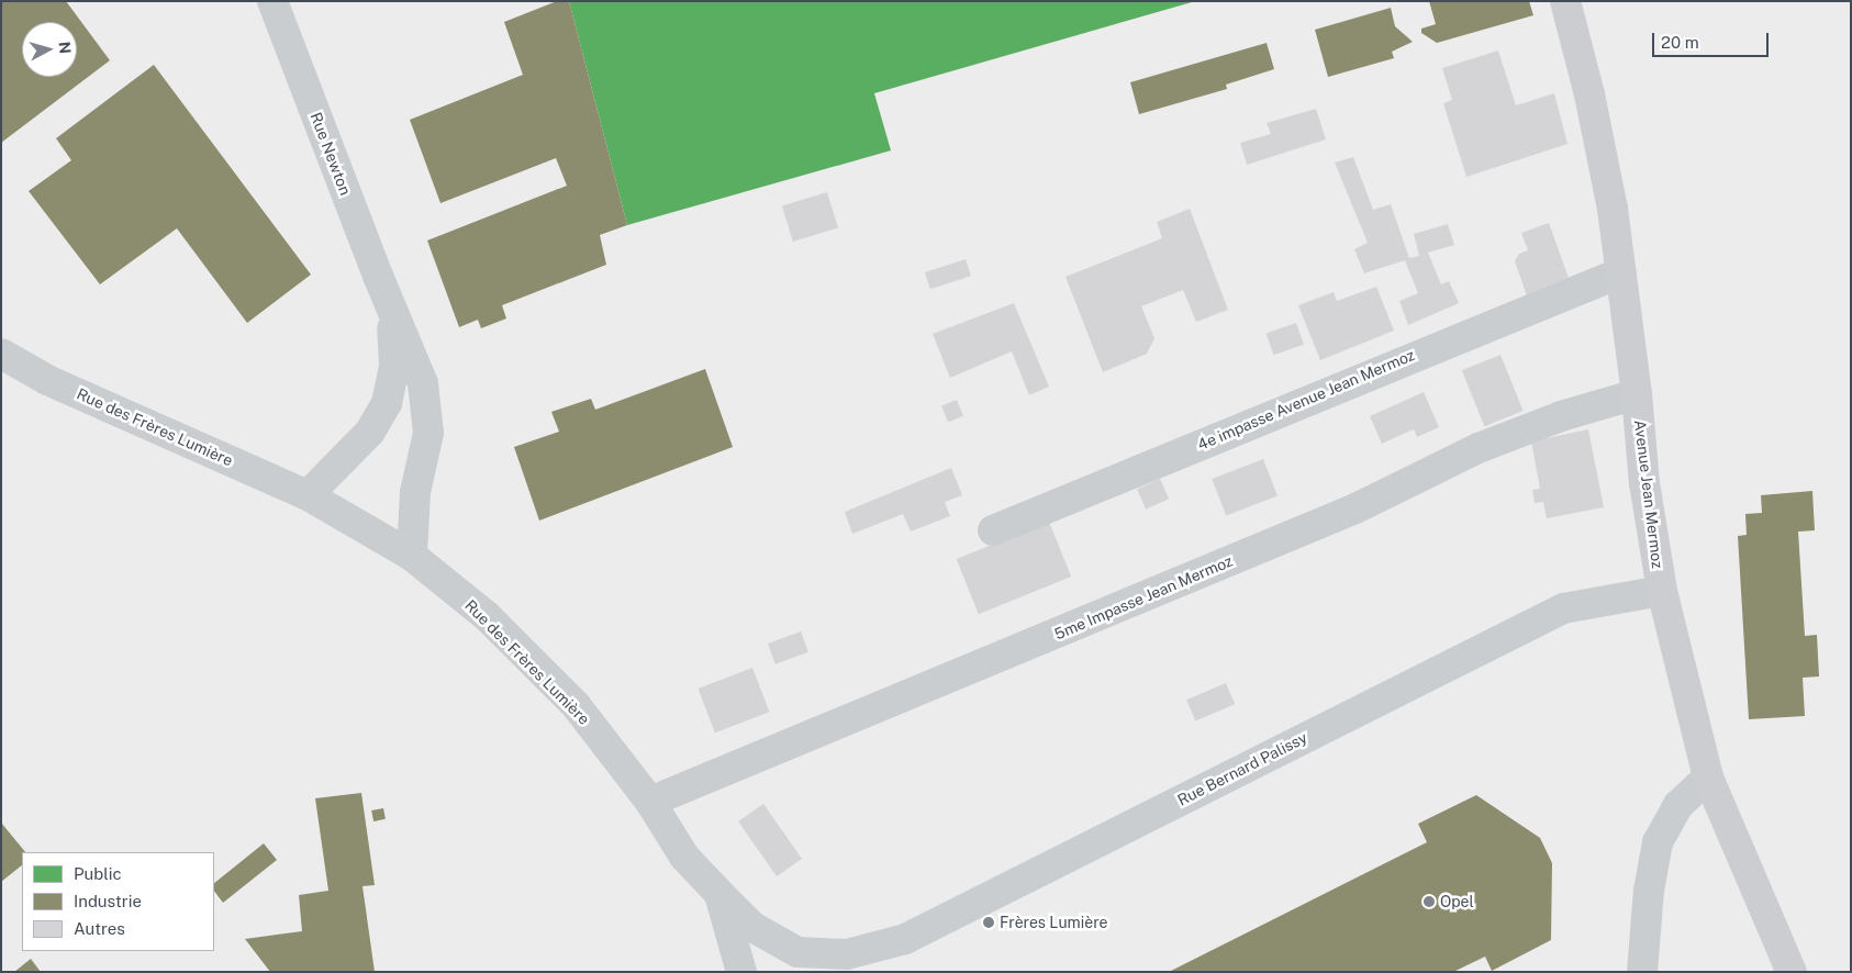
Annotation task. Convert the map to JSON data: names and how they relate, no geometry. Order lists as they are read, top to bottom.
{
  "streets": {
    "main road": ["Avenue Jean Mermoz"],
    "street": [
      "Rue Newton",
      "4e impasse Avenue Jean Mermoz",
      "Rue des Frères Lumière",
      "5me Impasse Jean Mermoz",
      "Rue Bernard Palissy"
    ]
  },
  "crossings": [
    ["Rue Newton", "Rue des Frères Lumière"],
    ["4e impasse Avenue Jean Mermoz", "Avenue Jean Mermoz"],
    ["Rue des Frères Lumière", "5me Impasse Jean Mermoz"],
    ["Rue des Frères Lumière", "Rue Bernard Palissy"],
    ["Avenue Jean Mermoz", "5me Impasse Jean Mermoz"],
    ["Avenue Jean Mermoz", "Rue Bernard Palissy"]
  ],
  "places": ["Opel", "Frères Lumière"],
  "legend": ["Public", "Industrie", "Autres"],
  "scale_bar": "20 m",
  "north": "right"
}
